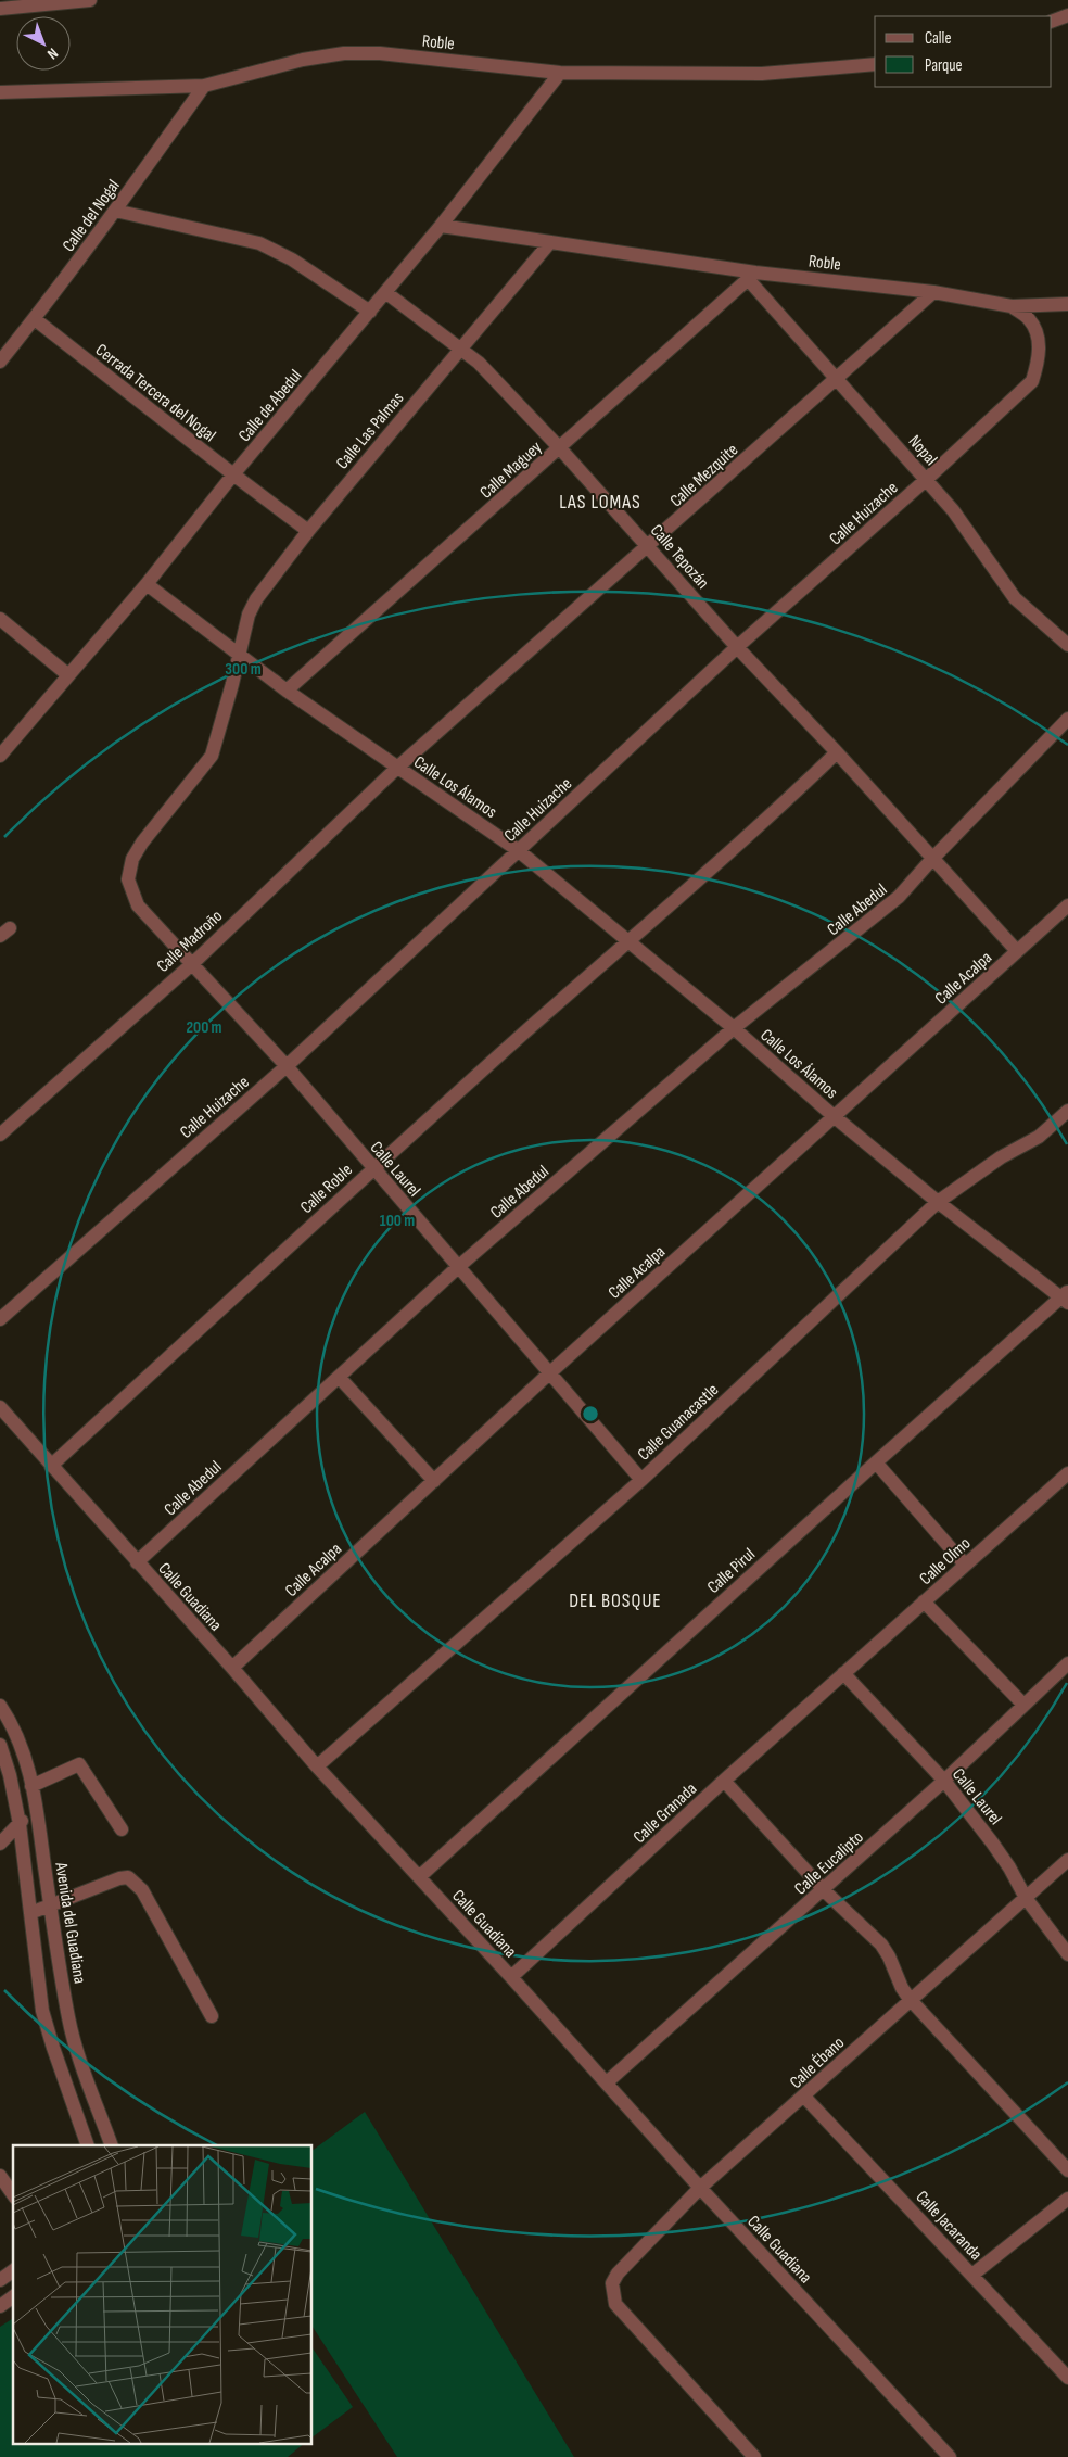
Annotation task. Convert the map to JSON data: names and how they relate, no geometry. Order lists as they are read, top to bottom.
{
  "streets": {
    "street": [
      "Roble",
      "Calle del Nogal",
      "Cerrada Tercera del Nogal",
      "Calle de Abedul",
      "Calle Las Palmas",
      "Nopal",
      "Calle Maguey",
      "Calle Mezquite",
      "Calle Huizache",
      "Calle Tepozán",
      "Calle Los Álamos",
      "Calle Abedul",
      "Calle Madroño",
      "Calle Acalpa",
      "Calle Laurel",
      "Calle Roble",
      "Calle Guanacastle",
      "Calle Olmo",
      "Calle Pirul",
      "Calle Guadiana",
      "Calle Granada",
      "Calle Eucalipto",
      "Avenida del Guadiana",
      "Calle Ébano",
      "Calle Jacaranda"
    ]
  },
  "crossings": [
    ["Roble", "Calle del Nogal"],
    ["Roble", "Calle de Abedul"],
    ["Roble", "Calle Las Palmas"],
    ["Roble", "Nopal"],
    ["Roble", "Calle Maguey"],
    ["Roble", "Calle Mezquite"],
    ["Roble", "Calle Huizache"],
    ["Calle del Nogal", "Cerrada Tercera del Nogal"],
    ["Cerrada Tercera del Nogal", "Calle de Abedul"],
    ["Cerrada Tercera del Nogal", "Calle Las Palmas"],
    ["Calle de Abedul", "Calle Tepozán"],
    ["Calle de Abedul", "Calle Los Álamos"],
    ["Calle Las Palmas", "Calle Tepozán"],
    ["Calle Las Palmas", "Calle Los Álamos"],
    ["Calle Las Palmas", "Calle Laurel"],
    ["Nopal", "Calle Maguey"],
    ["Nopal", "Calle Mezquite"],
    ["Nopal", "Calle Huizache"],
    ["Calle Maguey", "Calle Tepozán"],
    ["Calle Maguey", "Calle Los Álamos"],
    ["Calle Mezquite", "Calle Tepozán"],
    ["Calle Mezquite", "Calle Los Álamos"],
    ["Calle Mezquite", "Calle Madroño"],
    ["Calle Huizache", "Calle Tepozán"],
    ["Calle Huizache", "Calle Los Álamos"],
    ["Calle Huizache", "Calle Laurel"],
    ["Calle Tepozán", "Calle Abedul"],
    ["Calle Tepozán", "Calle Acalpa"],
    ["Calle Tepozán", "Calle Roble"],
    ["Calle Los Álamos", "Calle Abedul"],
    ["Calle Los Álamos", "Calle Madroño"],
    ["Calle Los Álamos", "Calle Acalpa"],
    ["Calle Los Álamos", "Calle Laurel"],
    ["Calle Los Álamos", "Calle Roble"],
    ["Calle Los Álamos", "Calle Guanacastle"],
    ["Calle Los Álamos", "Calle Pirul"],
    ["Calle Abedul", "Calle Laurel"],
    ["Calle Abedul", "Calle Guadiana"],
    ["Calle Madroño", "Calle Laurel"],
    ["Calle Acalpa", "Calle Laurel"],
    ["Calle Acalpa", "Calle Guadiana"],
    ["Calle Laurel", "Calle Roble"],
    ["Calle Laurel", "Calle Guanacastle"],
    ["Calle Laurel", "Calle Olmo"],
    ["Calle Laurel", "Calle Granada"],
    ["Calle Laurel", "Calle Eucalipto"],
    ["Calle Laurel", "Calle Ébano"],
    ["Calle Roble", "Calle Guadiana"],
    ["Calle Guanacastle", "Calle Guadiana"],
    ["Calle Olmo", "Calle Granada"],
    ["Calle Pirul", "Calle Guadiana"],
    ["Calle Guadiana", "Calle Granada"],
    ["Calle Guadiana", "Calle Eucalipto"],
    ["Calle Guadiana", "Calle Ébano"],
    ["Calle Ébano", "Calle Jacaranda"]
  ],
  "districts": ["LAS LOMAS", "DEL BOSQUE"],
  "legend": ["Calle", "Parque"],
  "north": "bottom right",
  "rings": ["300 m", "200 m", "100 m"]
}
